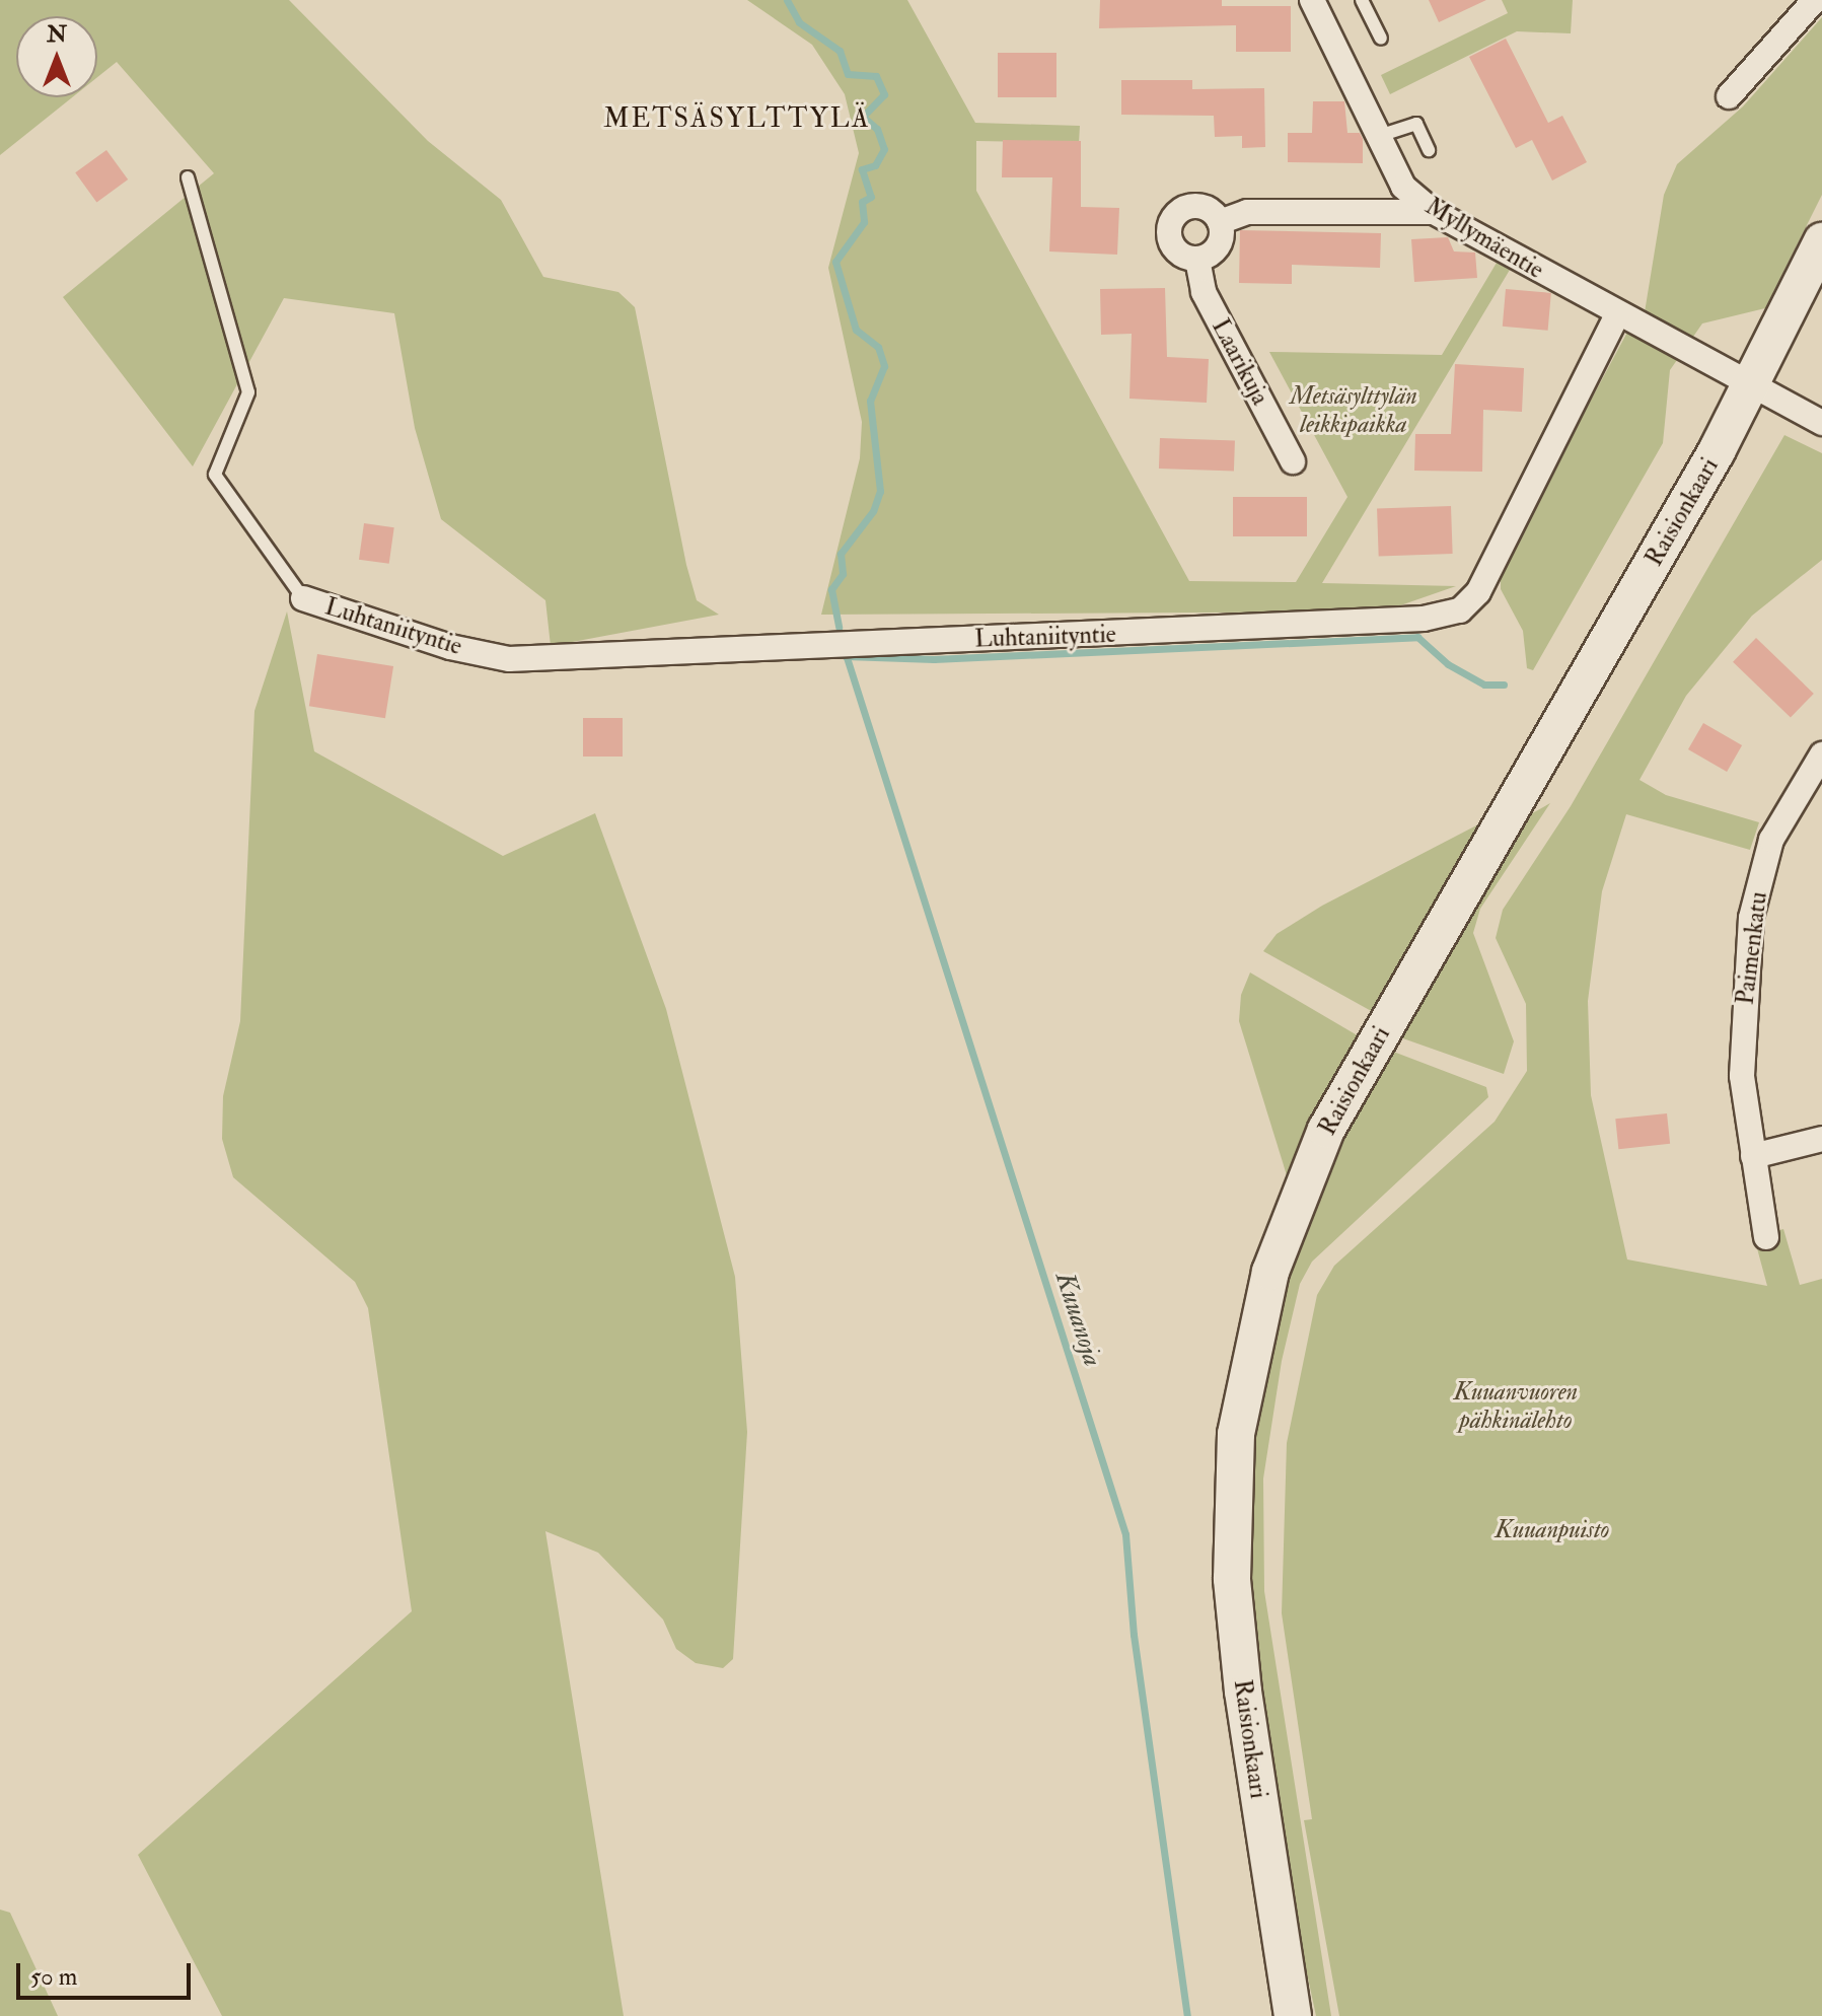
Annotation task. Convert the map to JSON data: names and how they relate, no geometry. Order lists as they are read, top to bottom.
{
  "streets": {
    "main road": ["Raisionkaari"],
    "street": [
      "Myllymäentie",
      "Laarikuja",
      "Luhtaniityntie",
      "Paimenkatu"
    ]
  },
  "crossings": [
    ["Myllymäentie", "Raisionkaari"],
    ["Myllymäentie", "Luhtaniityntie"]
  ],
  "districts": ["METSÄSYLTTYLÄ"],
  "water": ["Kuuanoja"],
  "parks": ["Metsäsylttylän leikkipaikka", "Kuuanvuoren pähkinälehto", "Kuuanpuisto"],
  "scale_bar": "50 m",
  "north": "top"
}
